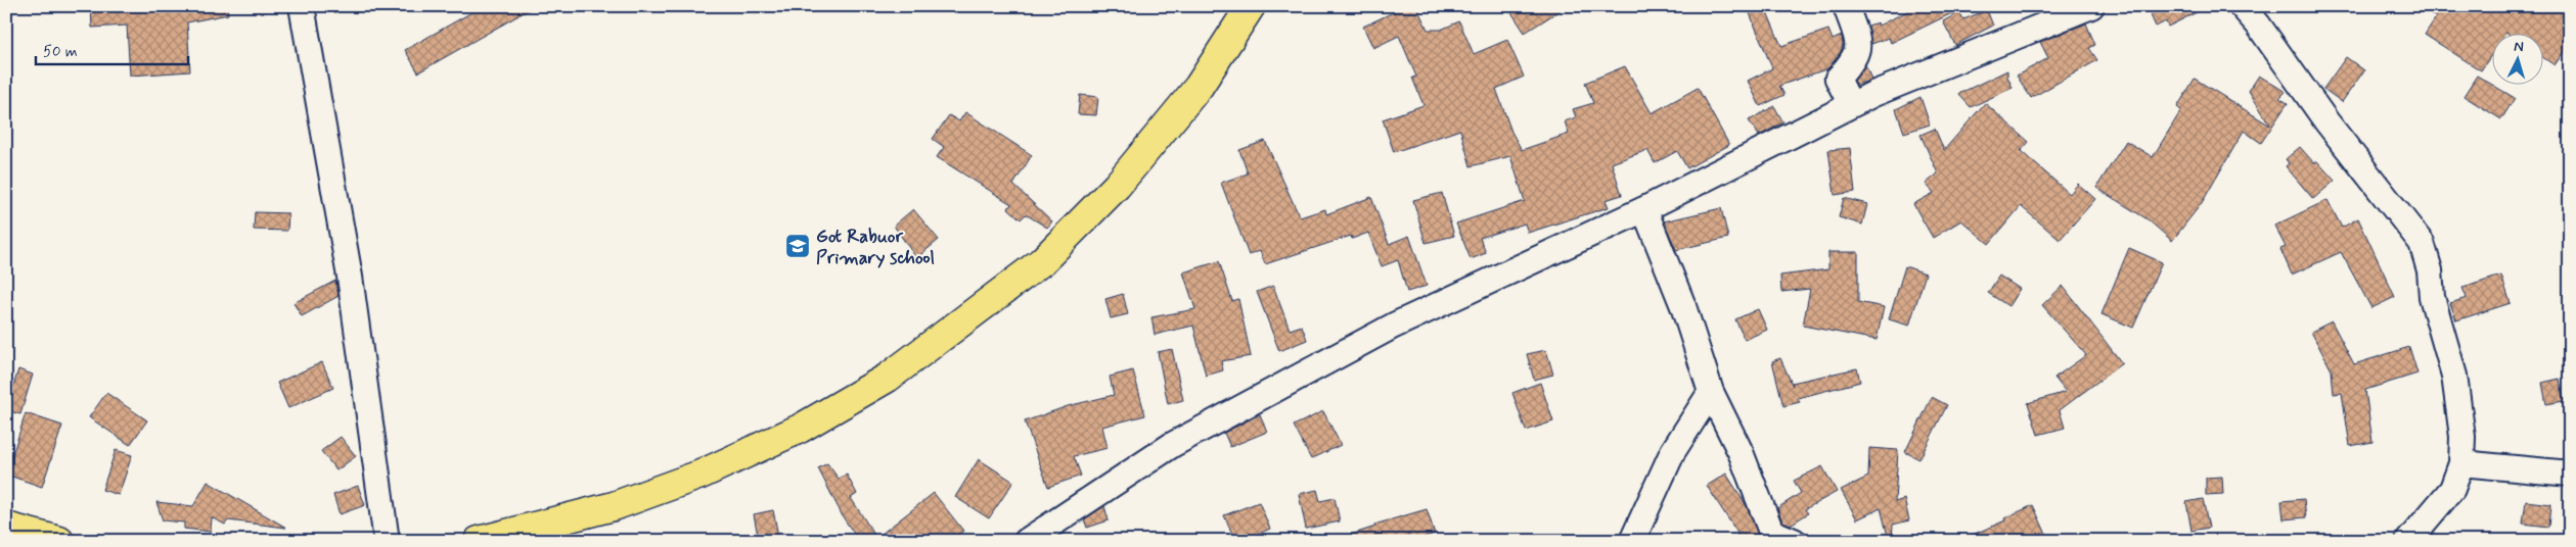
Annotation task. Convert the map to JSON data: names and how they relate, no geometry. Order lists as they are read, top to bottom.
{
  "places": {
    "school or university": ["Got Rabuor Primary school"]
  },
  "scale_bar": "50 m",
  "north": "top"
}
